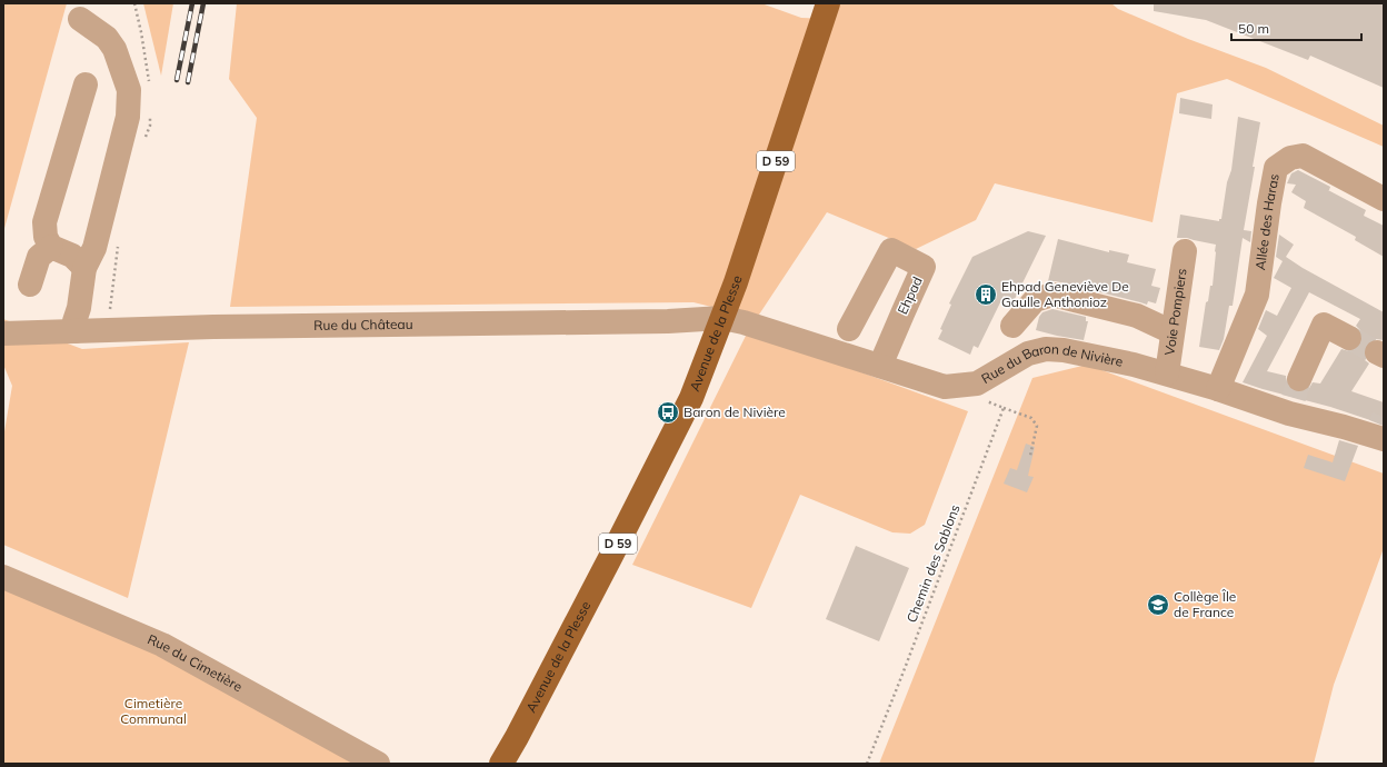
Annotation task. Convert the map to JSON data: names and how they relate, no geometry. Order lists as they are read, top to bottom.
{
  "streets": {
    "main road": ["D 59", "Avenue de la Plesse"],
    "street": [
      "Allée des Haras",
      "Ehpad",
      "Voie Pompiers",
      "Rue du Château",
      "Rue du Baron de Nivière",
      "Rue du Cimetière"
    ],
    "path": ["Chemin des Sablons"]
  },
  "crossings": [
    ["Allée des Haras", "Rue du Baron de Nivière"],
    ["Ehpad", "Rue du Baron de Nivière"],
    ["Voie Pompiers", "Rue du Baron de Nivière"],
    ["Rue du Château", "Avenue de la Plesse"],
    ["Rue du Château", "Rue du Baron de Nivière"],
    ["Avenue de la Plesse", "Rue du Baron de Nivière"]
  ],
  "parks": ["Cimetière Communal"],
  "places": {
    "building": ["Ehpad Geneviève De Gaulle Anthonioz"],
    "bus stop": ["Baron de Nivière"],
    "school or university": ["Collège Île de France"]
  },
  "scale_bar": "50 m"
}
